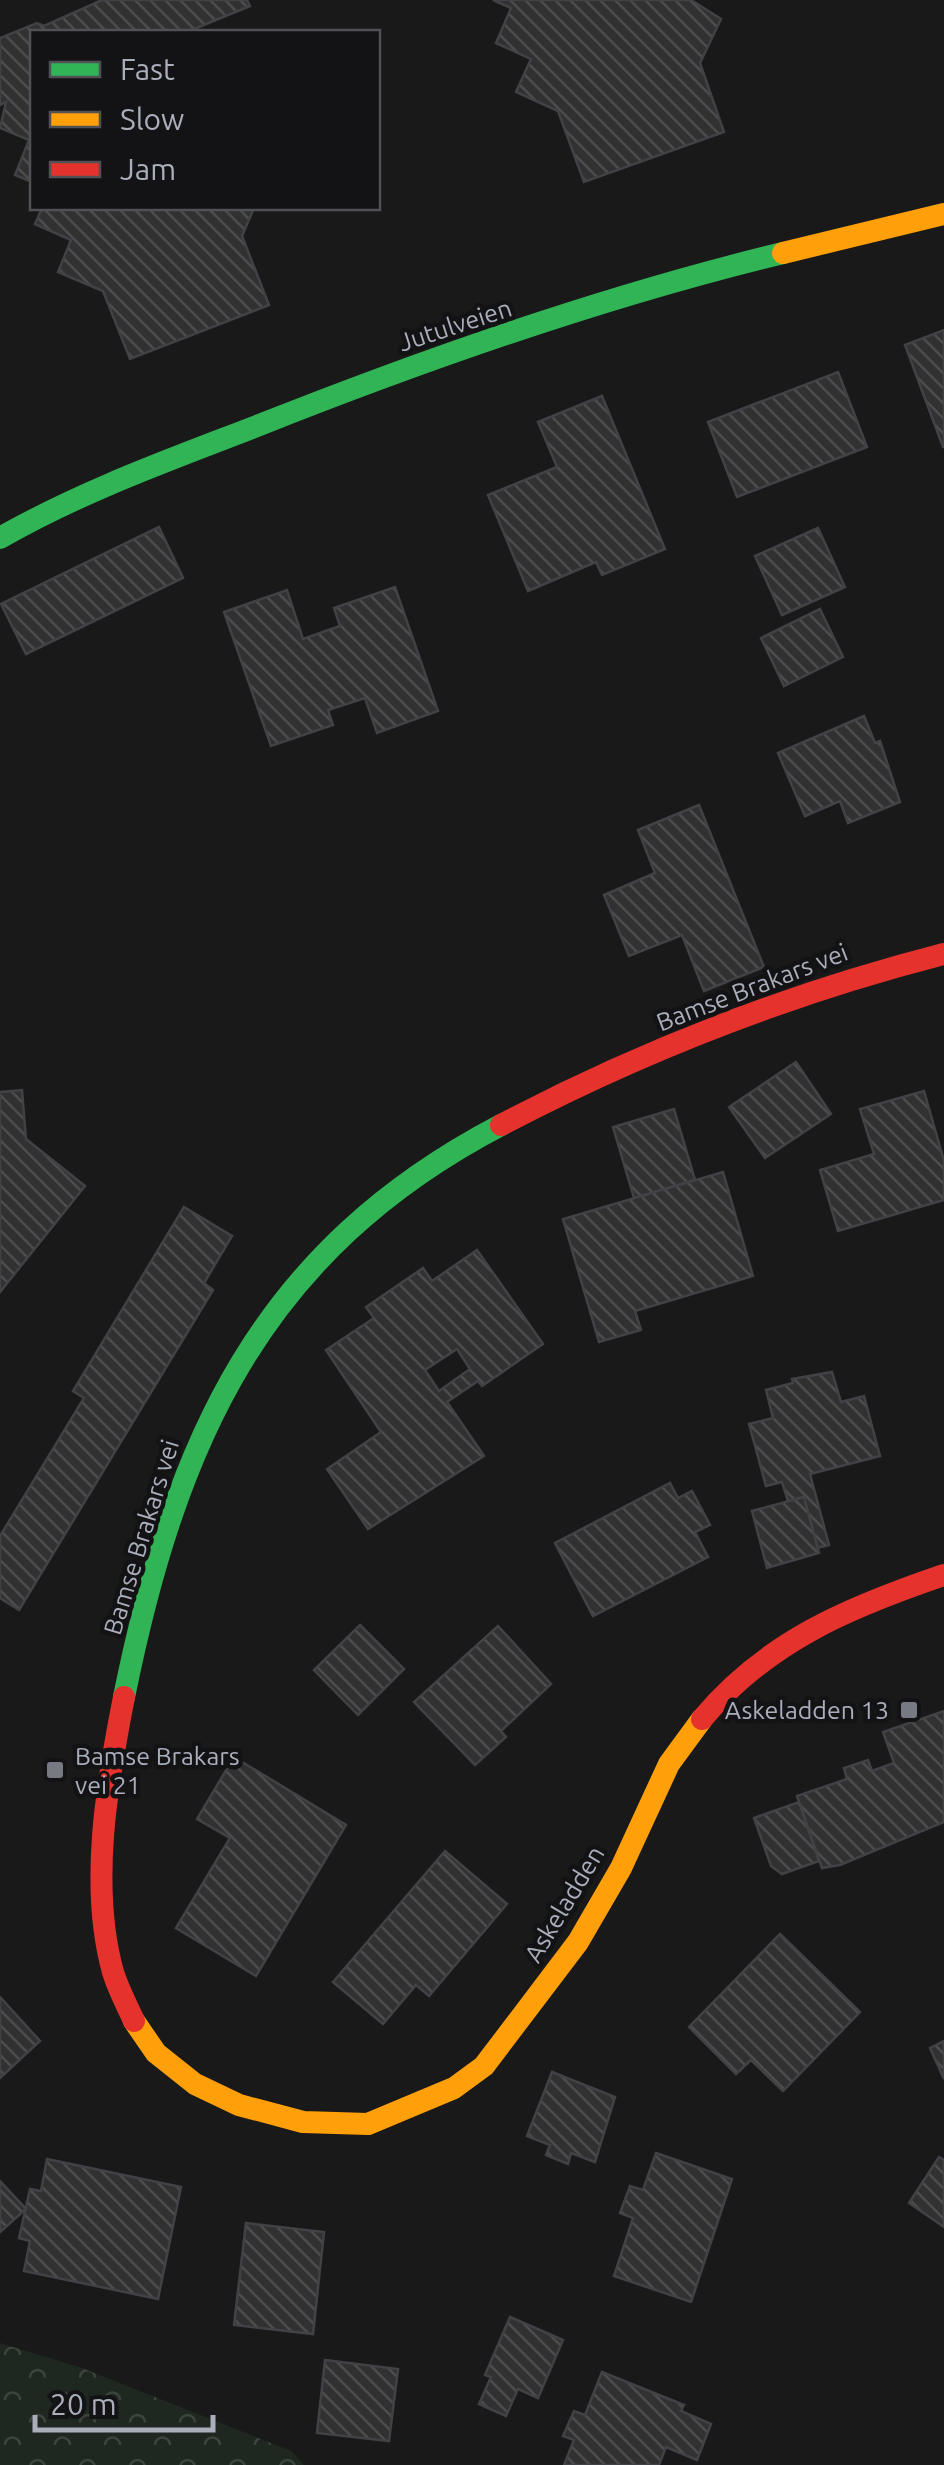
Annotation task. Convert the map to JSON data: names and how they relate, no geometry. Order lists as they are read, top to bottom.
{
  "streets": {
    "street": ["Jutulveien", "Bamse Brakars vei", "Askeladden"]
  },
  "crossings": [
    ["Bamse Brakars vei", "Askeladden"]
  ],
  "places": {
    "transit": ["Askeladden 13", "Bamse Brakars vei 21"]
  },
  "legend": ["Fast", "Slow", "Jam"],
  "scale_bar": "20 m"
}
